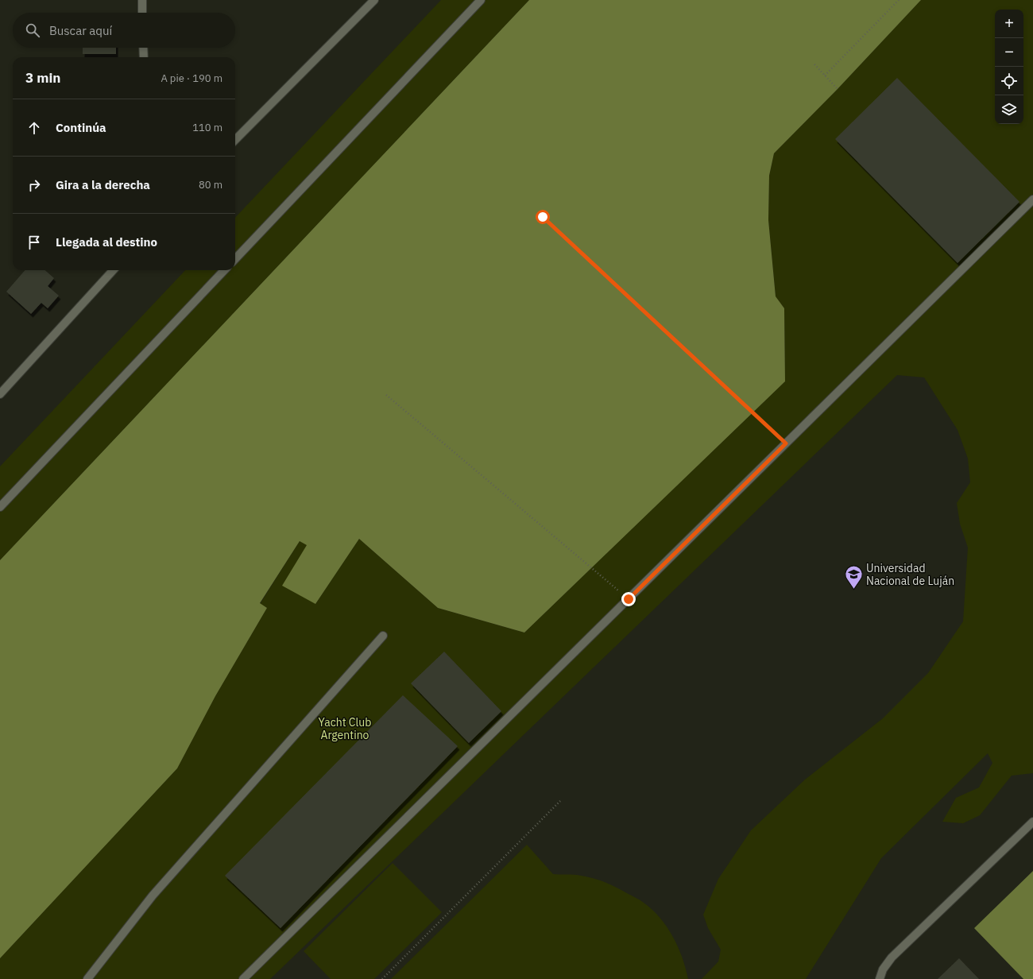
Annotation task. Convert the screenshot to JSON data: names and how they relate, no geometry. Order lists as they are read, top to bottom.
{
  "parks": ["Yacht Club Argentino"],
  "places": {
    "school or university": ["Universidad Nacional de Luján"]
  },
  "page": {
    "map_buttons": ["+", "−"],
    "search": "Buscar aquí",
    "heading": ["3 min", "A pie · 190 m"],
    "list": [
      ["Continúa", "110 m"],
      ["Gira a la derecha", "80 m"],
      "Llegada al destino"
    ]
  }
}
